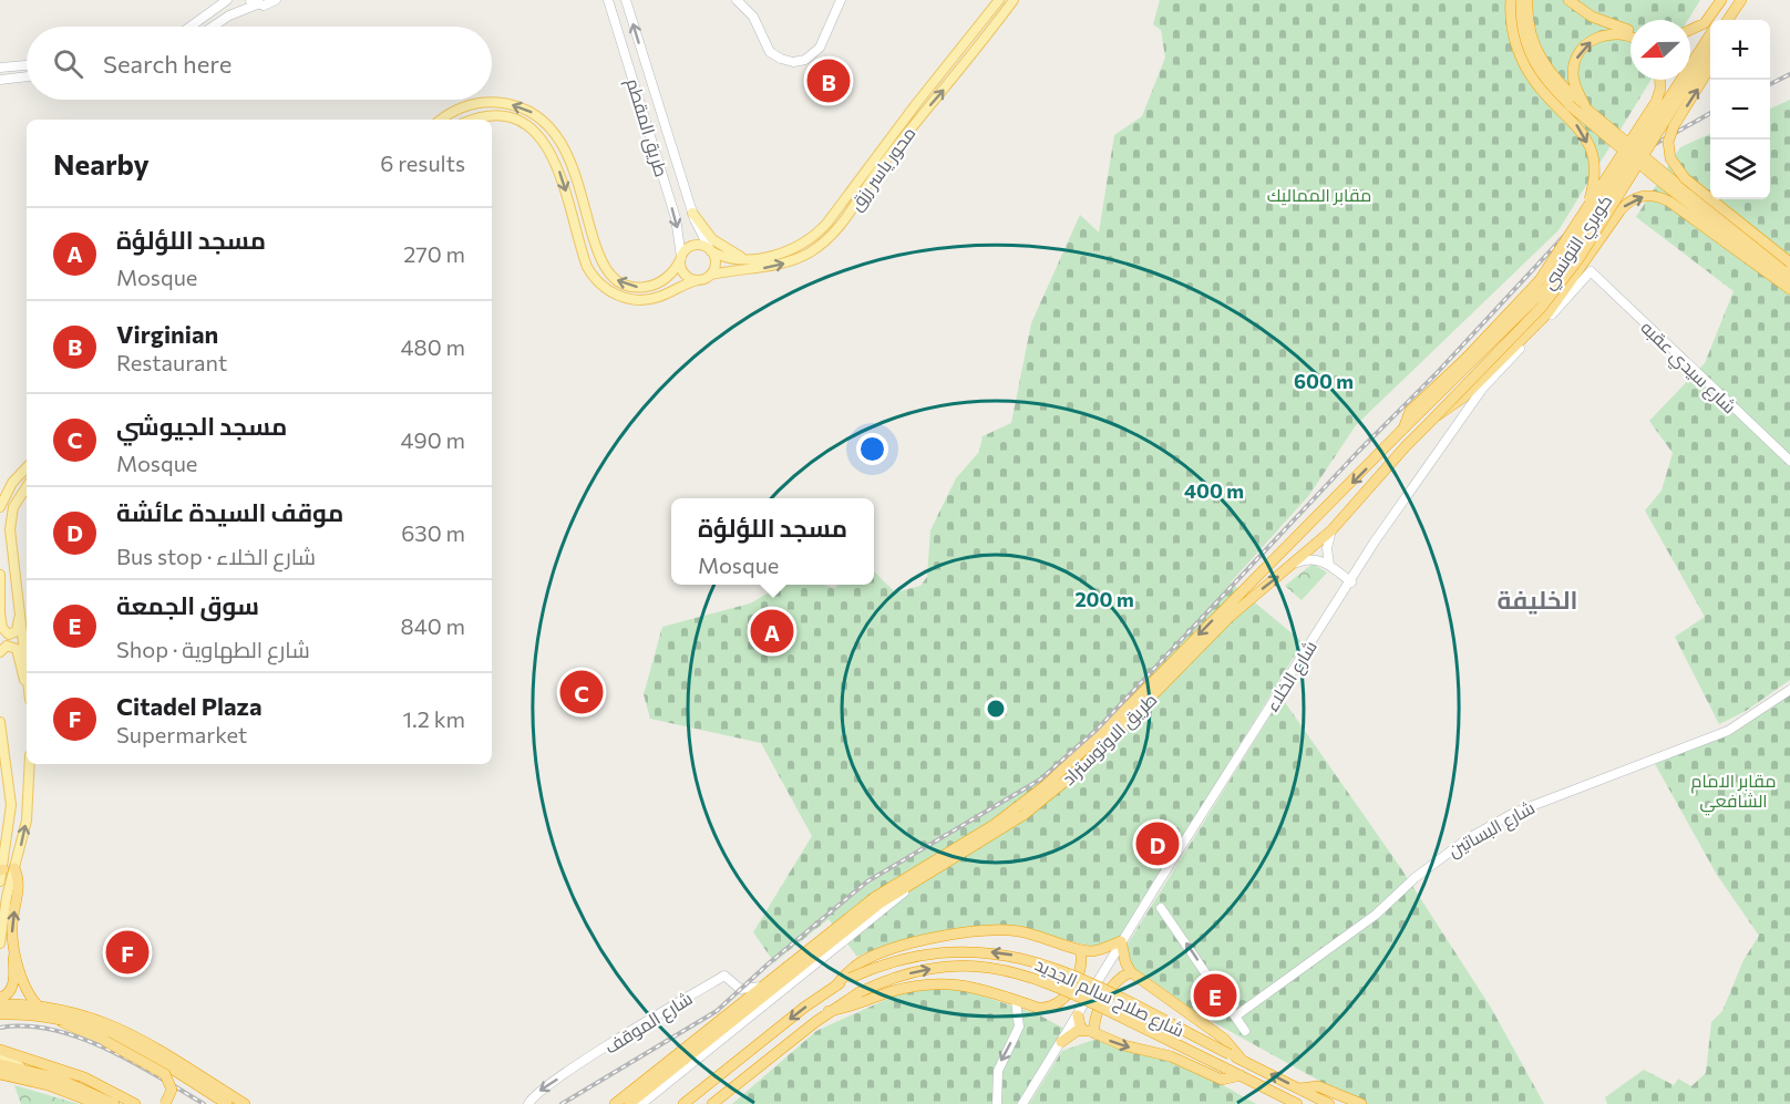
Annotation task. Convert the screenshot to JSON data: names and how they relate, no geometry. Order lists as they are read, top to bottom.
{
  "streets": {
    "highway": ["كوبري التونسي", "طريق الاوتوستراد", "شارع صلاح سالم الجديد"],
    "main road": ["محور ياسر رزق"],
    "street": [
      "طريق المقطم",
      "شارع سيدي عقبه",
      "شارع الخلاء",
      "شارع البساتين",
      "شارع الموقف"
    ]
  },
  "crossings": [
    ["طريق المقطم", "محور ياسر رزق"],
    ["كوبري التونسي", "طريق الاوتوستراد"],
    ["شارع سيدي عقبه", "شارع الخلاء"],
    ["طريق الاوتوستراد", "شارع الموقف"]
  ],
  "districts": ["الخليفة"],
  "parks": ["مقابر المماليك", "مقابر الامام الشافعي"],
  "north": "left",
  "page": {
    "map_buttons": ["+", "−"],
    "search": "Search here",
    "pins": [
      "B",
      "A",
      "C",
      "D",
      "F",
      "E"
    ],
    "heading": ["Nearby", "6 results"],
    "list": [
      {
        "mark": "A",
        "name": "مسجد اللؤلؤة",
        "note": "Mosque",
        "value": "270 m"
      },
      {
        "mark": "B",
        "name": "Virginian",
        "note": "Restaurant",
        "value": "480 m"
      },
      {
        "mark": "C",
        "name": "مسجد الجيوشي",
        "note": "Mosque",
        "value": "490 m"
      },
      {
        "mark": "D",
        "name": "موقف السيدة عائشة",
        "note": "Bus stop · شارع الخلاء",
        "value": "630 m"
      },
      {
        "mark": "E",
        "name": "سوق الجمعة",
        "note": "Shop · شارع الطهاوية",
        "value": "840 m"
      },
      {
        "mark": "F",
        "name": "Citadel Plaza",
        "note": "Supermarket",
        "value": "1.2 km"
      }
    ],
    "popup": ["مسجد اللؤلؤة", "Mosque"]
  },
  "rings": ["600 m", "400 m", "200 m"]
}
